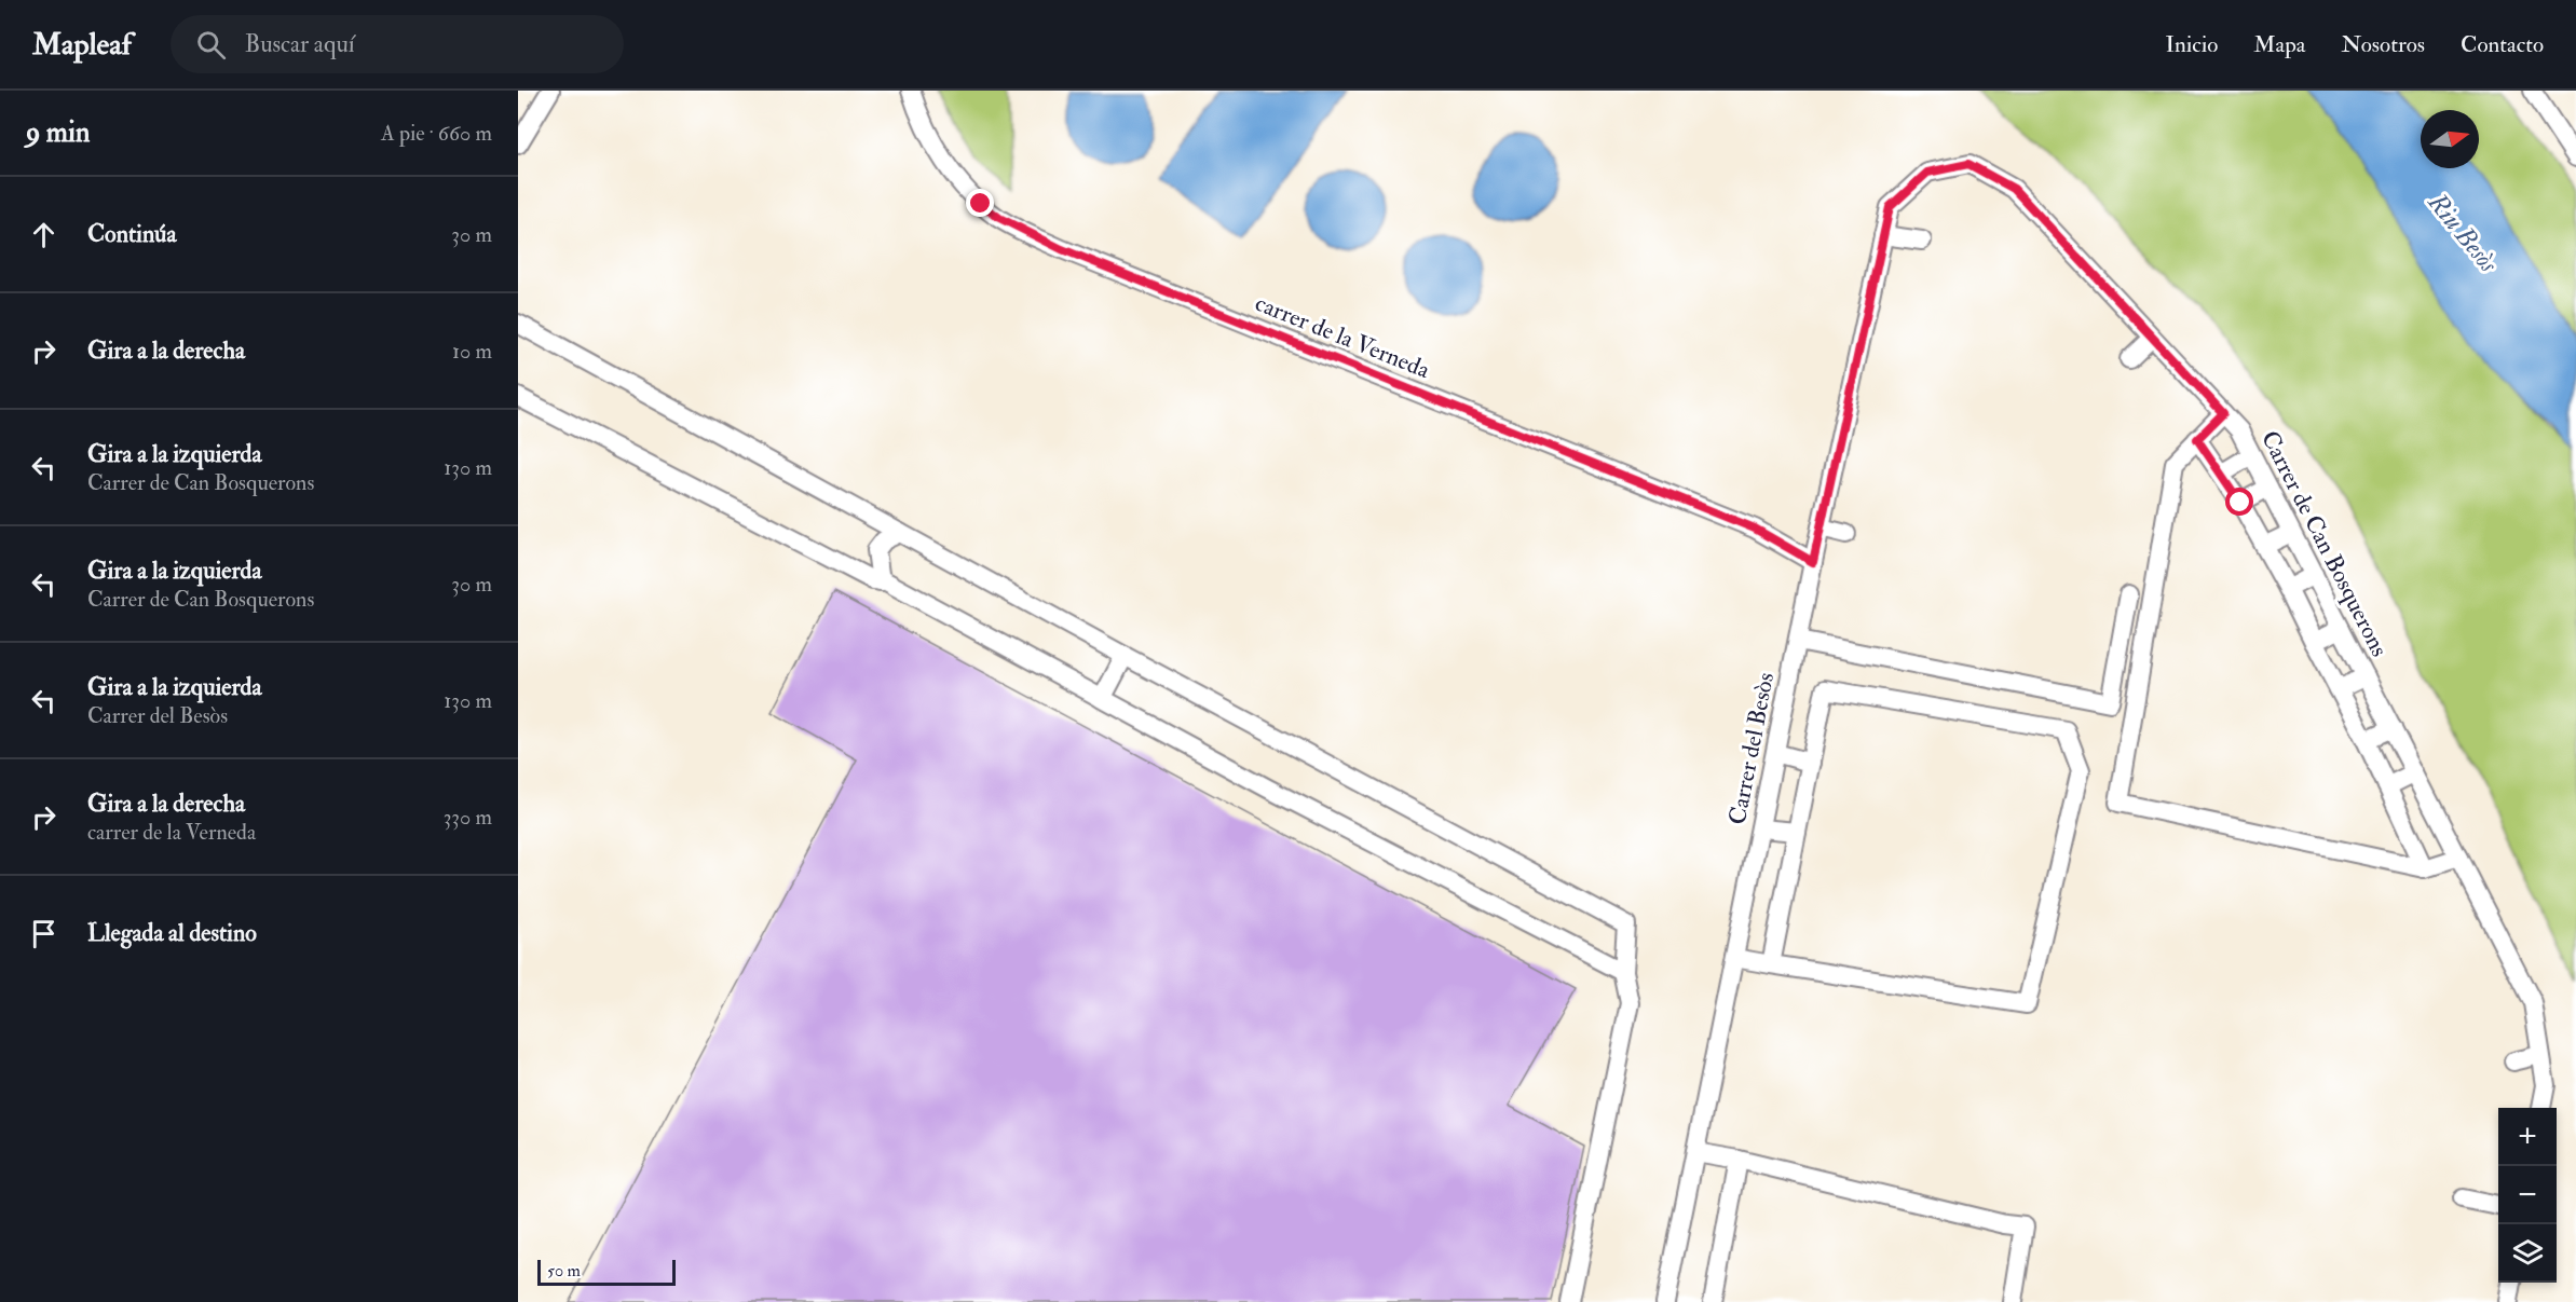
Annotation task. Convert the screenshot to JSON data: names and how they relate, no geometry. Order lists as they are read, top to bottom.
{
  "streets": {
    "street": ["carrer de la Verneda", "Carrer de Can Bosquerons", "Carrer del Besòs"]
  },
  "crossings": [
    ["carrer de la Verneda", "Carrer del Besòs"],
    ["Carrer de Can Bosquerons", "Carrer del Besòs"]
  ],
  "water": ["Riu Besòs"],
  "scale_bar": "50 m",
  "north": "right",
  "page": {
    "header": "Mapleaf",
    "search": "Buscar aquí",
    "nav": [
      "Inicio",
      "Mapa",
      "Nosotros",
      "Contacto"
    ],
    "heading": ["9 min", "A pie · 660 m"],
    "list": [
      ["Continúa", "30 m"],
      ["Gira a la derecha", "10 m"],
      ["Gira a la izquierda", "Carrer de Can Bosquerons", "130 m"],
      ["Gira a la izquierda", "Carrer de Can Bosquerons", "30 m"],
      ["Gira a la izquierda", "Carrer del Besòs", "130 m"],
      ["Gira a la derecha", "carrer de la Verneda", "330 m"],
      "Llegada al destino"
    ],
    "map_buttons": ["+", "−"],
    "scale": "50 m"
  }
}
